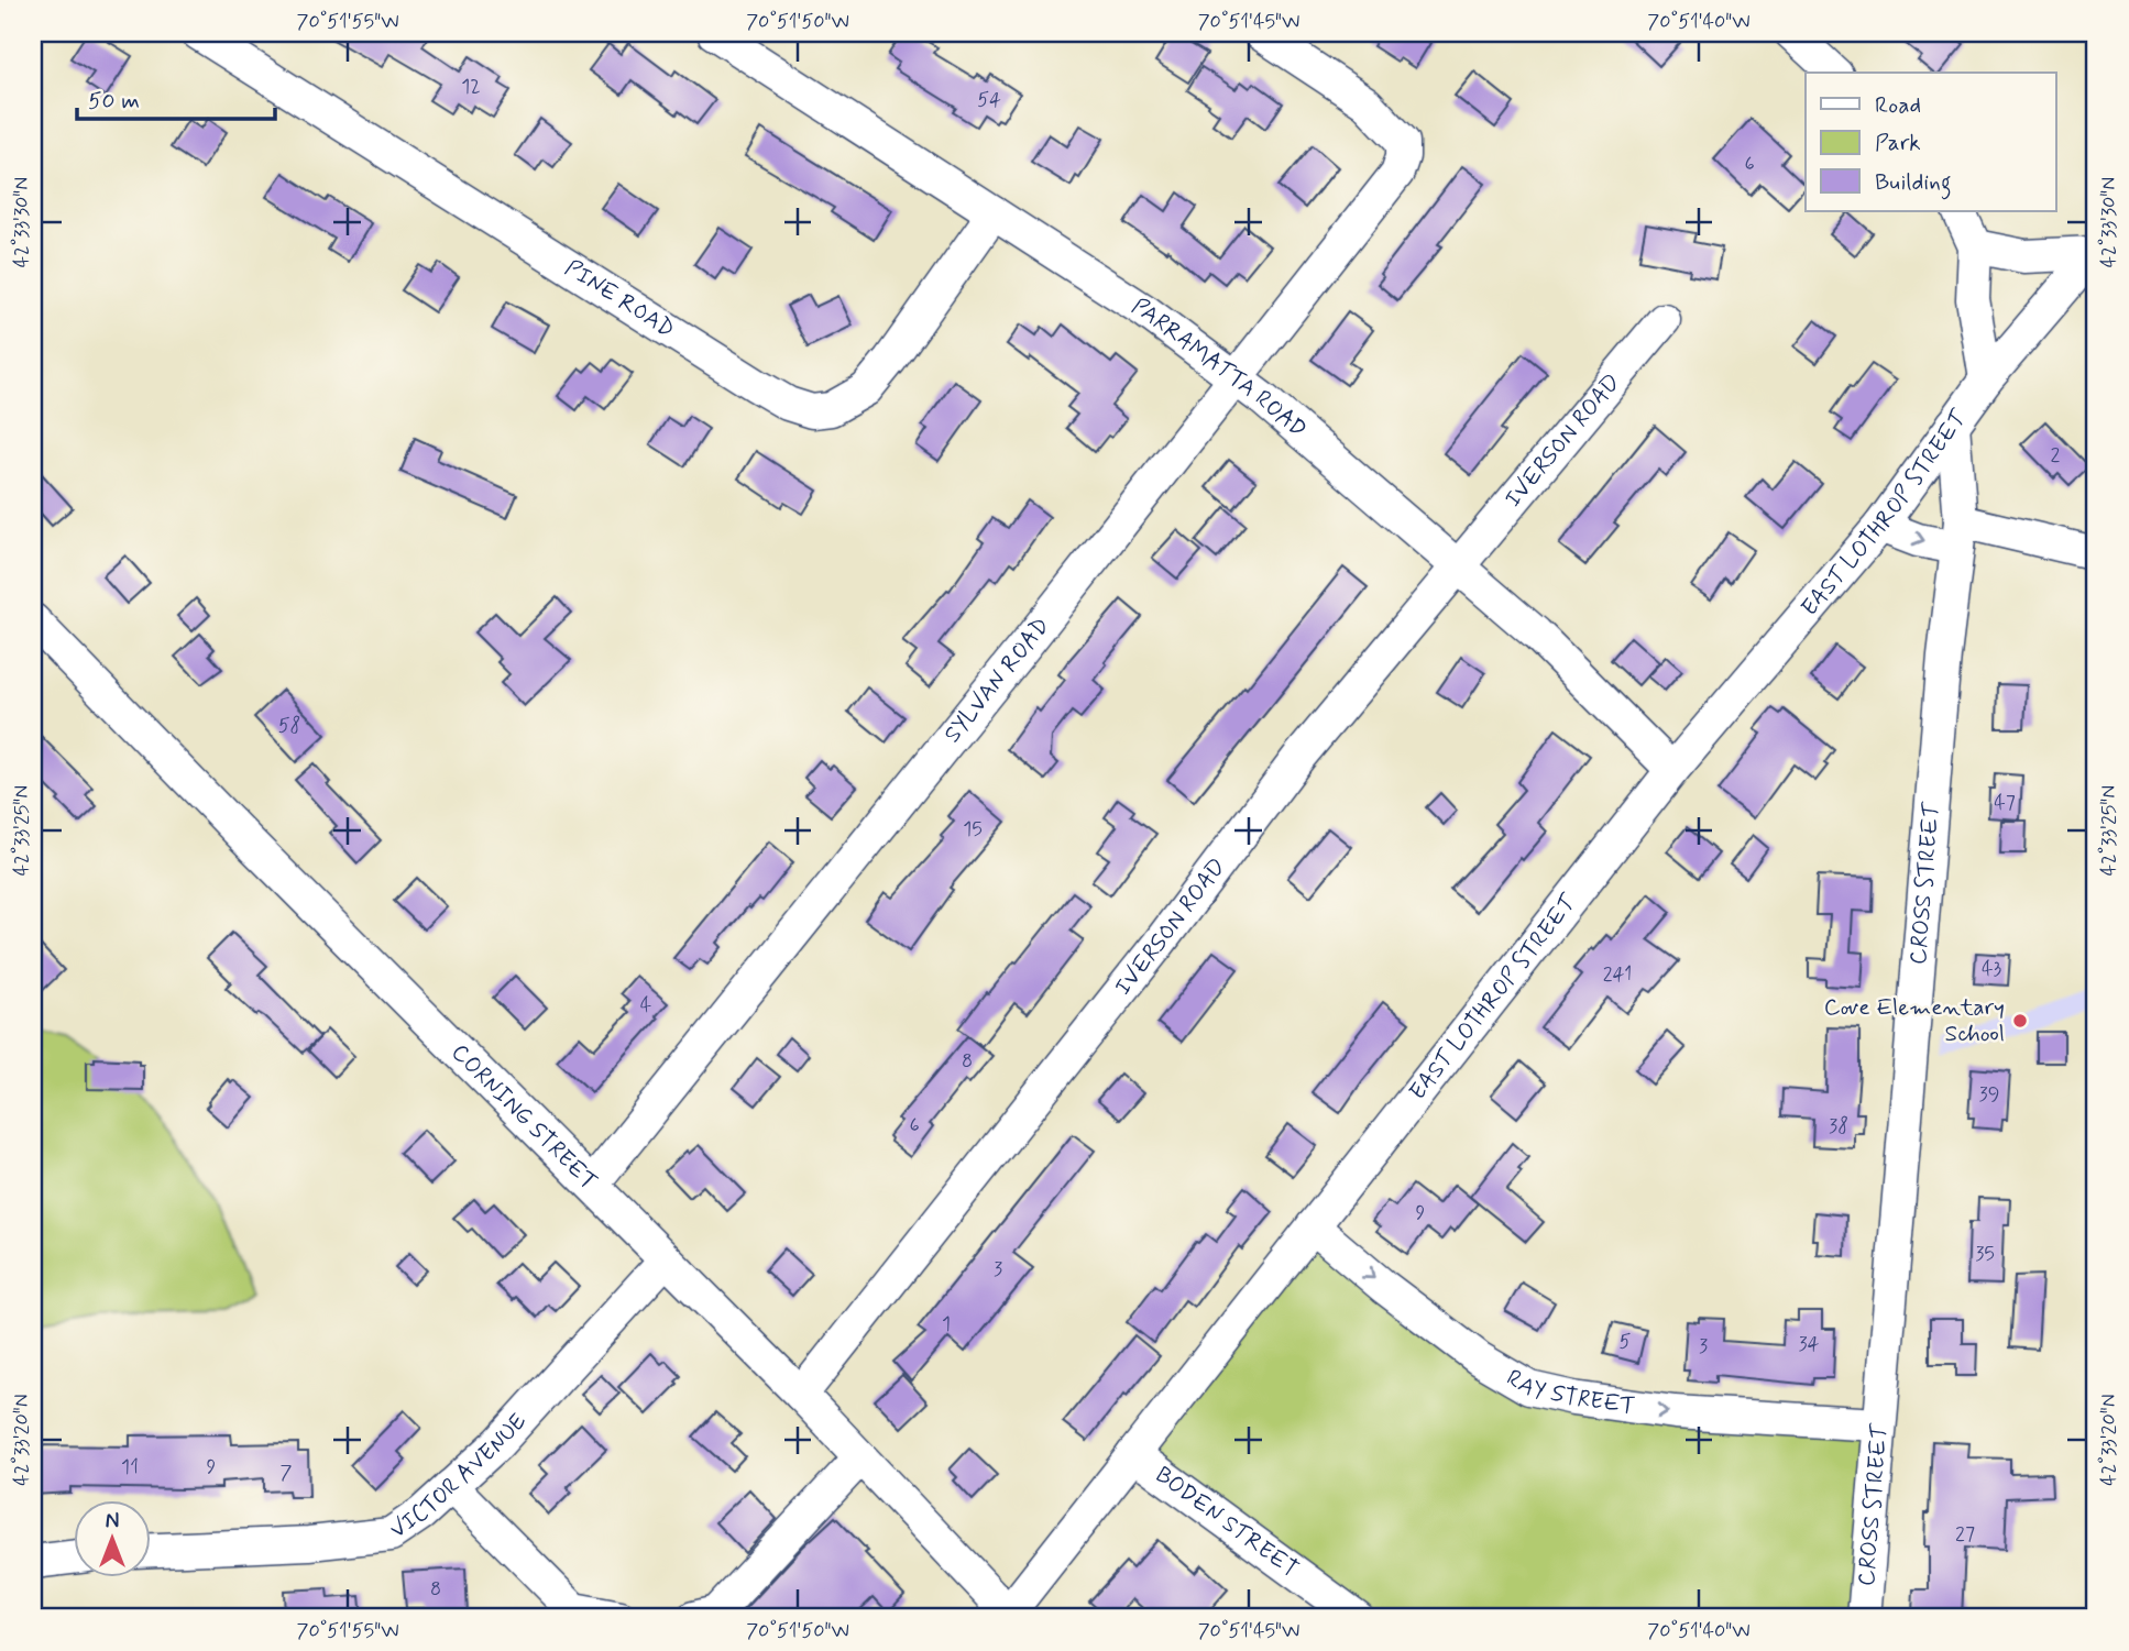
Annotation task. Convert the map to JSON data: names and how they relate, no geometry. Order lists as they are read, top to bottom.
{
  "streets": {
    "street": [
      "PINE ROAD",
      "PARRAMATTA ROAD",
      "IVERSON ROAD",
      "EAST LOTHROP STREET",
      "SYLVAN ROAD",
      "CROSS STREET",
      "CORNING STREET",
      "RAY STREET",
      "VICTOR AVENUE",
      "BODEN STREET"
    ]
  },
  "crossings": [
    ["PINE ROAD", "PARRAMATTA ROAD"],
    ["PARRAMATTA ROAD", "IVERSON ROAD"],
    ["PARRAMATTA ROAD", "EAST LOTHROP STREET"],
    ["PARRAMATTA ROAD", "SYLVAN ROAD"],
    ["IVERSON ROAD", "CORNING STREET"],
    ["EAST LOTHROP STREET", "CROSS STREET"],
    ["EAST LOTHROP STREET", "CORNING STREET"],
    ["EAST LOTHROP STREET", "RAY STREET"],
    ["EAST LOTHROP STREET", "BODEN STREET"],
    ["SYLVAN ROAD", "CORNING STREET"],
    ["CROSS STREET", "RAY STREET"],
    ["CORNING STREET", "VICTOR AVENUE"]
  ],
  "one_way": ["RAY STREET"],
  "places": ["Cove Elementary School"],
  "house_numbers": [
    "12",
    "54",
    "6",
    "2",
    "58",
    "47",
    "15",
    "43",
    "241",
    "4",
    "8",
    "39",
    "6",
    "38",
    "9",
    "35",
    "3",
    "1",
    "5",
    "34",
    "3",
    "11",
    "9",
    "7",
    "27",
    "8"
  ],
  "legend": ["Road", "Park", "Building"],
  "scale_bar": "50 m",
  "north": "top",
  "coordinates": [
    "70°51'55\"W",
    "70°51'50\"W",
    "70°51'45\"W",
    "70°51'40\"W",
    "42°33'30\"N",
    "42°33'25\"N",
    "42°33'20\"N"
  ]
}
